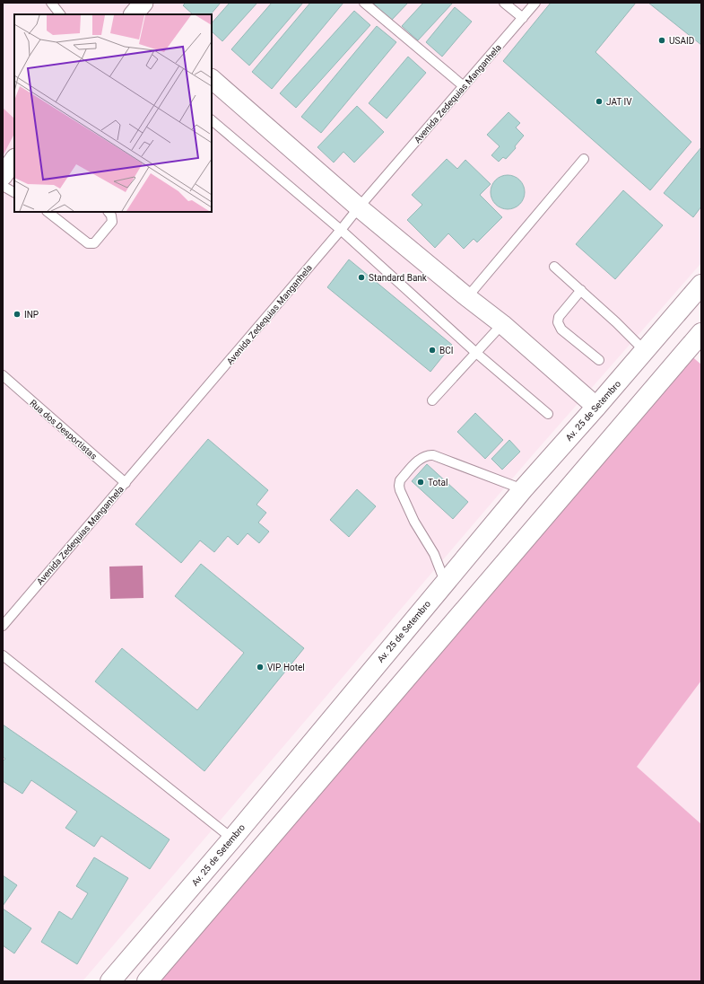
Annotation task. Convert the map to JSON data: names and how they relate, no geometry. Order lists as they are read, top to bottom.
{
  "streets": {
    "main road": ["Av. 25 de Setembro"],
    "lane": ["Avenida Zedequias Manganhela", "Rua dos Desportistas"]
  },
  "crossings": [
    ["Avenida Zedequias Manganhela", "Rua dos Desportistas"]
  ],
  "places": [
    "USAID",
    "JAT IV",
    "Standard Bank",
    "INP",
    "BCI",
    "Total",
    "VIP Hotel"
  ]
}
